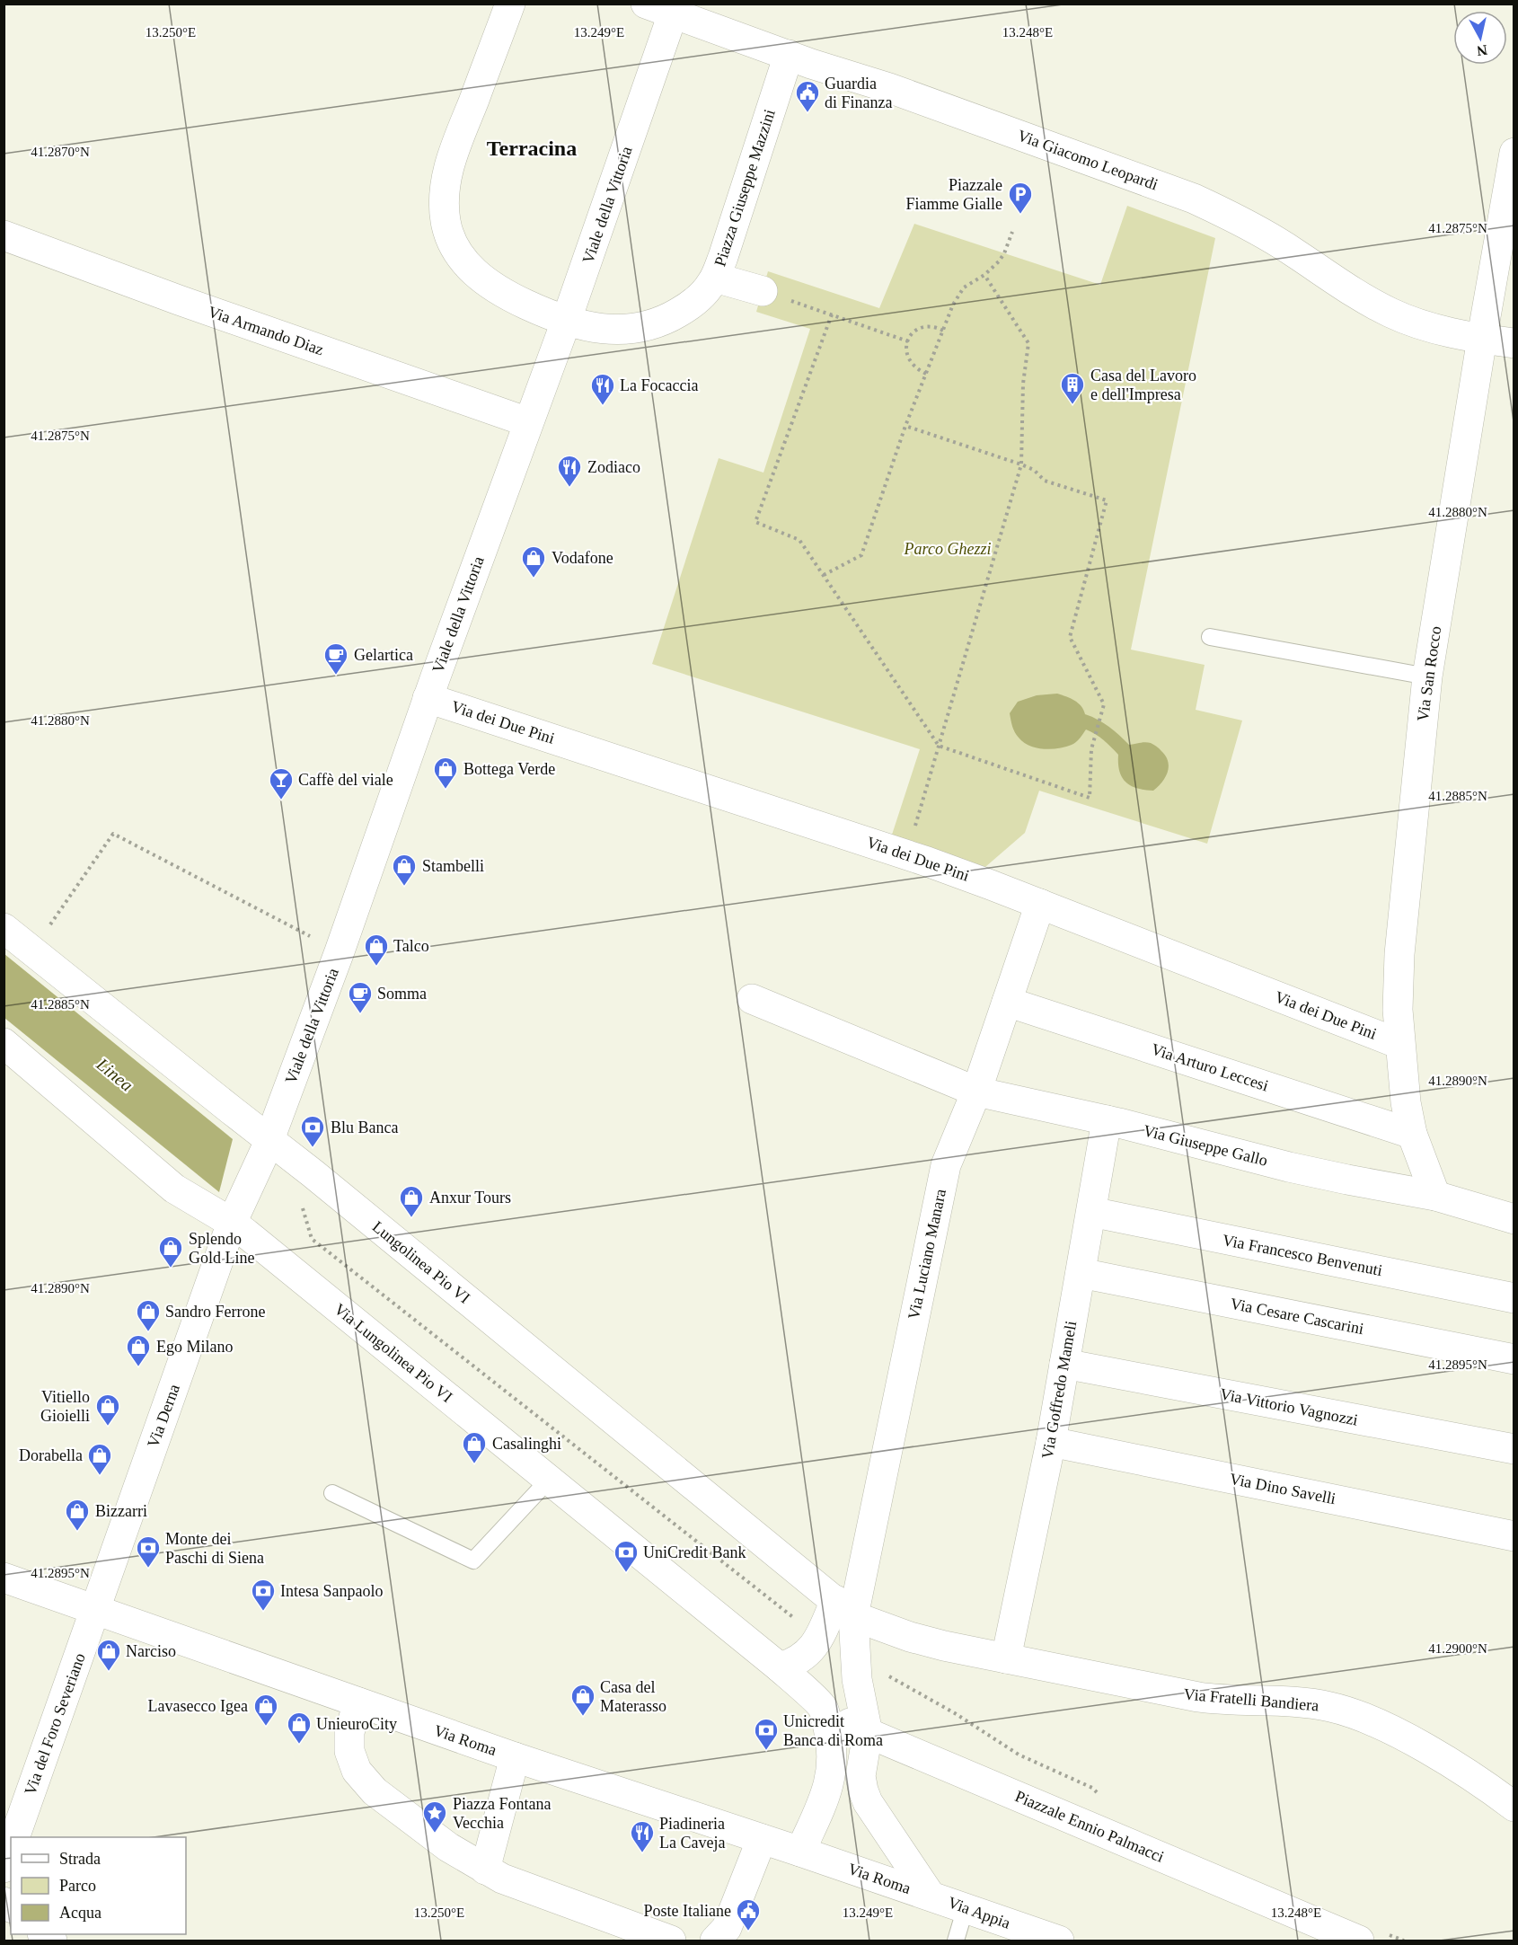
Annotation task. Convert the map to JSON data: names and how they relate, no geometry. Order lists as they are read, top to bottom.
{
  "streets": {
    "street": [
      "Via Giacomo Leopardi",
      "Piazza Giuseppe Mazzini",
      "Viale della Vittoria",
      "Via Armando Diaz",
      "Via San Rocco",
      "Via dei Due Pini",
      "Via Arturo Leccesi",
      "Via Giuseppe Gallo",
      "Via Luciano Manara",
      "Via Francesco Benvenuti",
      "Lungolinea Pio VI",
      "Via Cesare Cascarini",
      "Via Lungolinea Pio VI",
      "Via Goffredo Mameli",
      "Via Vittorio Vagnozzi",
      "Via Derna",
      "Via Dino Savelli",
      "Via Fratelli Bandiera",
      "Via del Foro Severiano",
      "Via Roma",
      "Piazzale Ennio Palmacci",
      "Via Appia"
    ]
  },
  "crossings": [
    ["Via Giacomo Leopardi", "Piazza Giuseppe Mazzini"],
    ["Via Giacomo Leopardi", "Viale della Vittoria"],
    ["Via Giacomo Leopardi", "Via San Rocco"],
    ["Piazza Giuseppe Mazzini", "Viale della Vittoria"],
    ["Viale della Vittoria", "Via Armando Diaz"],
    ["Viale della Vittoria", "Via dei Due Pini"],
    ["Viale della Vittoria", "Lungolinea Pio VI"],
    ["Viale della Vittoria", "Via Lungolinea Pio VI"],
    ["Viale della Vittoria", "Via Derna"],
    ["Via San Rocco", "Via dei Due Pini"],
    ["Via San Rocco", "Via Arturo Leccesi"],
    ["Via San Rocco", "Via Giuseppe Gallo"],
    ["Via dei Due Pini", "Via Luciano Manara"],
    ["Via Arturo Leccesi", "Via Luciano Manara"],
    ["Via Giuseppe Gallo", "Via Luciano Manara"],
    ["Via Giuseppe Gallo", "Via Goffredo Mameli"],
    ["Via Luciano Manara", "Lungolinea Pio VI"],
    ["Via Francesco Benvenuti", "Via Goffredo Mameli"],
    ["Lungolinea Pio VI", "Via Fratelli Bandiera"],
    ["Via Cesare Cascarini", "Via Goffredo Mameli"],
    ["Via Lungolinea Pio VI", "Via Derna"],
    ["Via Lungolinea Pio VI", "Piazzale Ennio Palmacci"],
    ["Via Goffredo Mameli", "Via Vittorio Vagnozzi"],
    ["Via Goffredo Mameli", "Via Dino Savelli"],
    ["Via Goffredo Mameli", "Via Fratelli Bandiera"],
    ["Via Derna", "Via del Foro Severiano"],
    ["Via Derna", "Via Roma"],
    ["Via del Foro Severiano", "Via Roma"],
    ["Via Roma", "Via Appia"]
  ],
  "districts": ["Terracina"],
  "water": ["Linea"],
  "parks": ["Parco Ghezzi"],
  "places": {
    "public building": ["Guardia di Finanza", "Poste Italiane"],
    "parking": ["Piazzale Fiamme Gialle"],
    "building": ["Casa del Lavoro e dell'Impresa"],
    "restaurant": ["La Focaccia", "Zodiaco", "Piadineria La Caveja"],
    "shop": [
      "Vodafone",
      "Bottega Verde",
      "Stambelli",
      "Talco",
      "Anxur Tours",
      "Splendo Gold Line",
      "Sandro Ferrone",
      "Ego Milano",
      "Vitiello Gioielli",
      "Casalinghi",
      "Dorabella",
      "Bizzarri",
      "Narciso",
      "Casa del Materasso",
      "Lavasecco Igea",
      "UnieuroCity"
    ],
    "cafe": ["Gelartica", "Somma"],
    "bar": ["Caffè del viale"],
    "bank": [
      "Blu Banca",
      "Monte dei Paschi di Siena",
      "UniCredit Bank",
      "Intesa Sanpaolo",
      "Unicredit Banca di Roma"
    ],
    "place": ["Piazza Fontana Vecchia"]
  },
  "legend": ["Strada", "Parco", "Acqua"],
  "north": "bottom",
  "coordinates": [
    "13.250°E",
    "13.249°E",
    "13.248°E",
    "41.2870°N",
    "41.2875°N",
    "41.2880°N",
    "41.2885°N",
    "41.2890°N",
    "41.2895°N",
    "41.2900°N"
  ]
}
